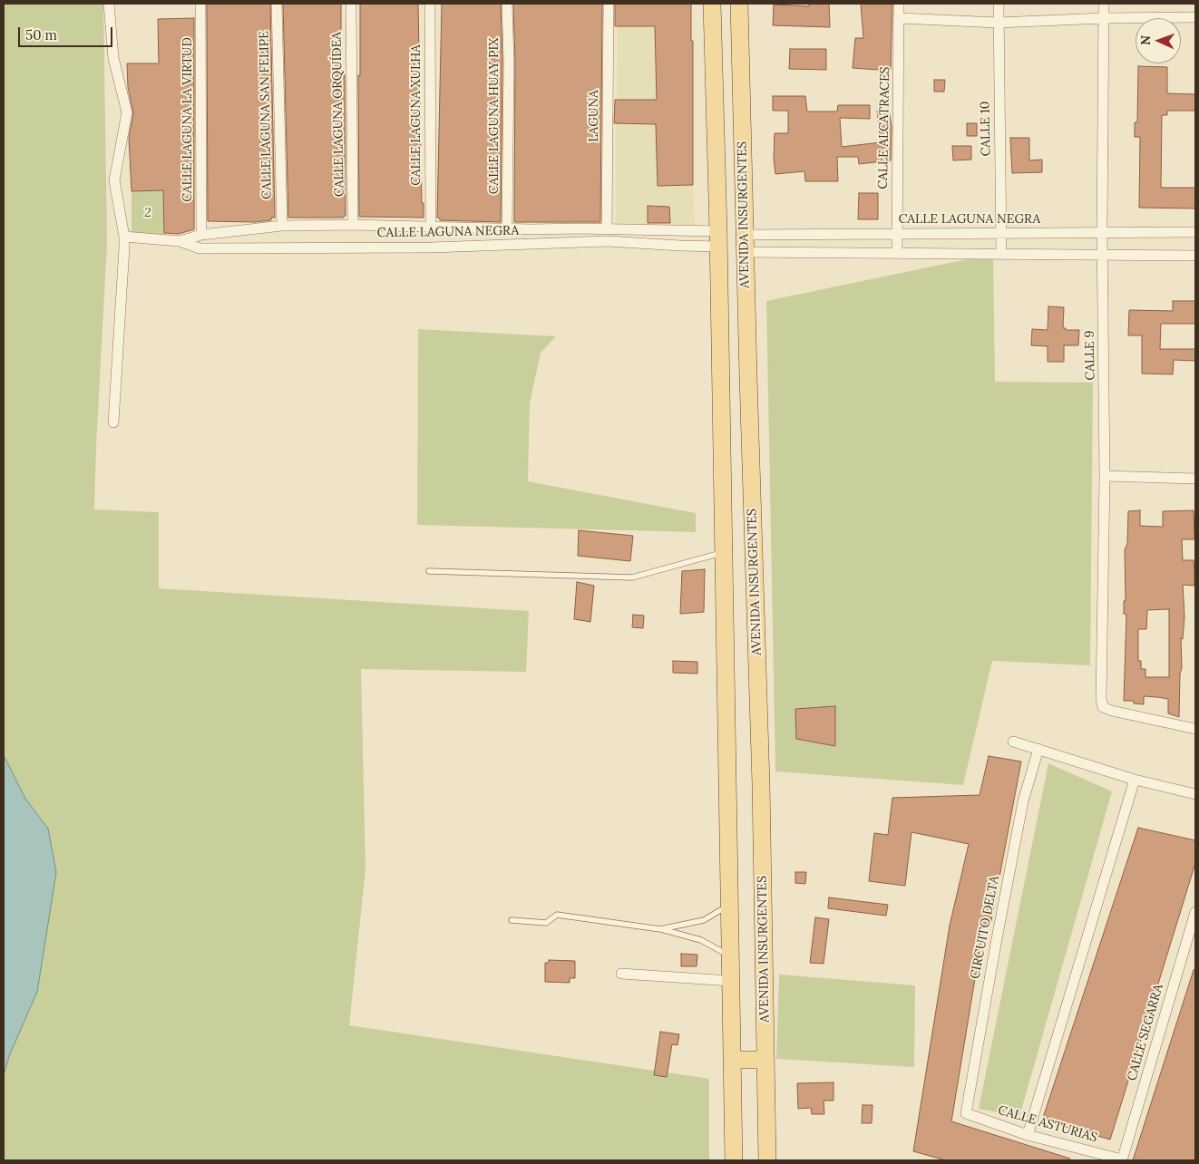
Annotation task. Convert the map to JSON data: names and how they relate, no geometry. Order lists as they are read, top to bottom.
{
  "streets": {
    "main road": ["AVENIDA INSURGENTES"],
    "street": [
      "CALLE LAGUNA ORQUÍDEA",
      "CALLE LAGUNA SAN FELIPE",
      "CALLE LAGUNA XULHA",
      "CALLE LAGUNA HUAY PIX",
      "LAGUNA",
      "CALLE LAGUNA LA VIRTUD",
      "CALLE ALCATRACES",
      "CALLE 10",
      "CALLE LAGUNA NEGRA",
      "CALLE 9",
      "CIRCUITO DELTA",
      "CALLE SEGARRA",
      "CALLE ASTURIAS"
    ]
  },
  "crossings": [
    ["CALLE LAGUNA ORQUÍDEA", "CALLE LAGUNA NEGRA"],
    ["CALLE LAGUNA SAN FELIPE", "CALLE LAGUNA NEGRA"],
    ["CALLE LAGUNA XULHA", "CALLE LAGUNA NEGRA"],
    ["CALLE LAGUNA HUAY PIX", "CALLE LAGUNA NEGRA"],
    ["LAGUNA", "CALLE LAGUNA NEGRA"],
    ["CALLE LAGUNA LA VIRTUD", "CALLE LAGUNA NEGRA"],
    ["CALLE ALCATRACES", "CALLE LAGUNA NEGRA"],
    ["CALLE 10", "CALLE LAGUNA NEGRA"],
    ["AVENIDA INSURGENTES", "CALLE LAGUNA NEGRA"],
    ["CALLE LAGUNA NEGRA", "CALLE 9"],
    ["CIRCUITO DELTA", "CALLE ASTURIAS"],
    ["CALLE SEGARRA", "CALLE ASTURIAS"]
  ],
  "parks": ["2"],
  "scale_bar": "50 m",
  "north": "left"
}
